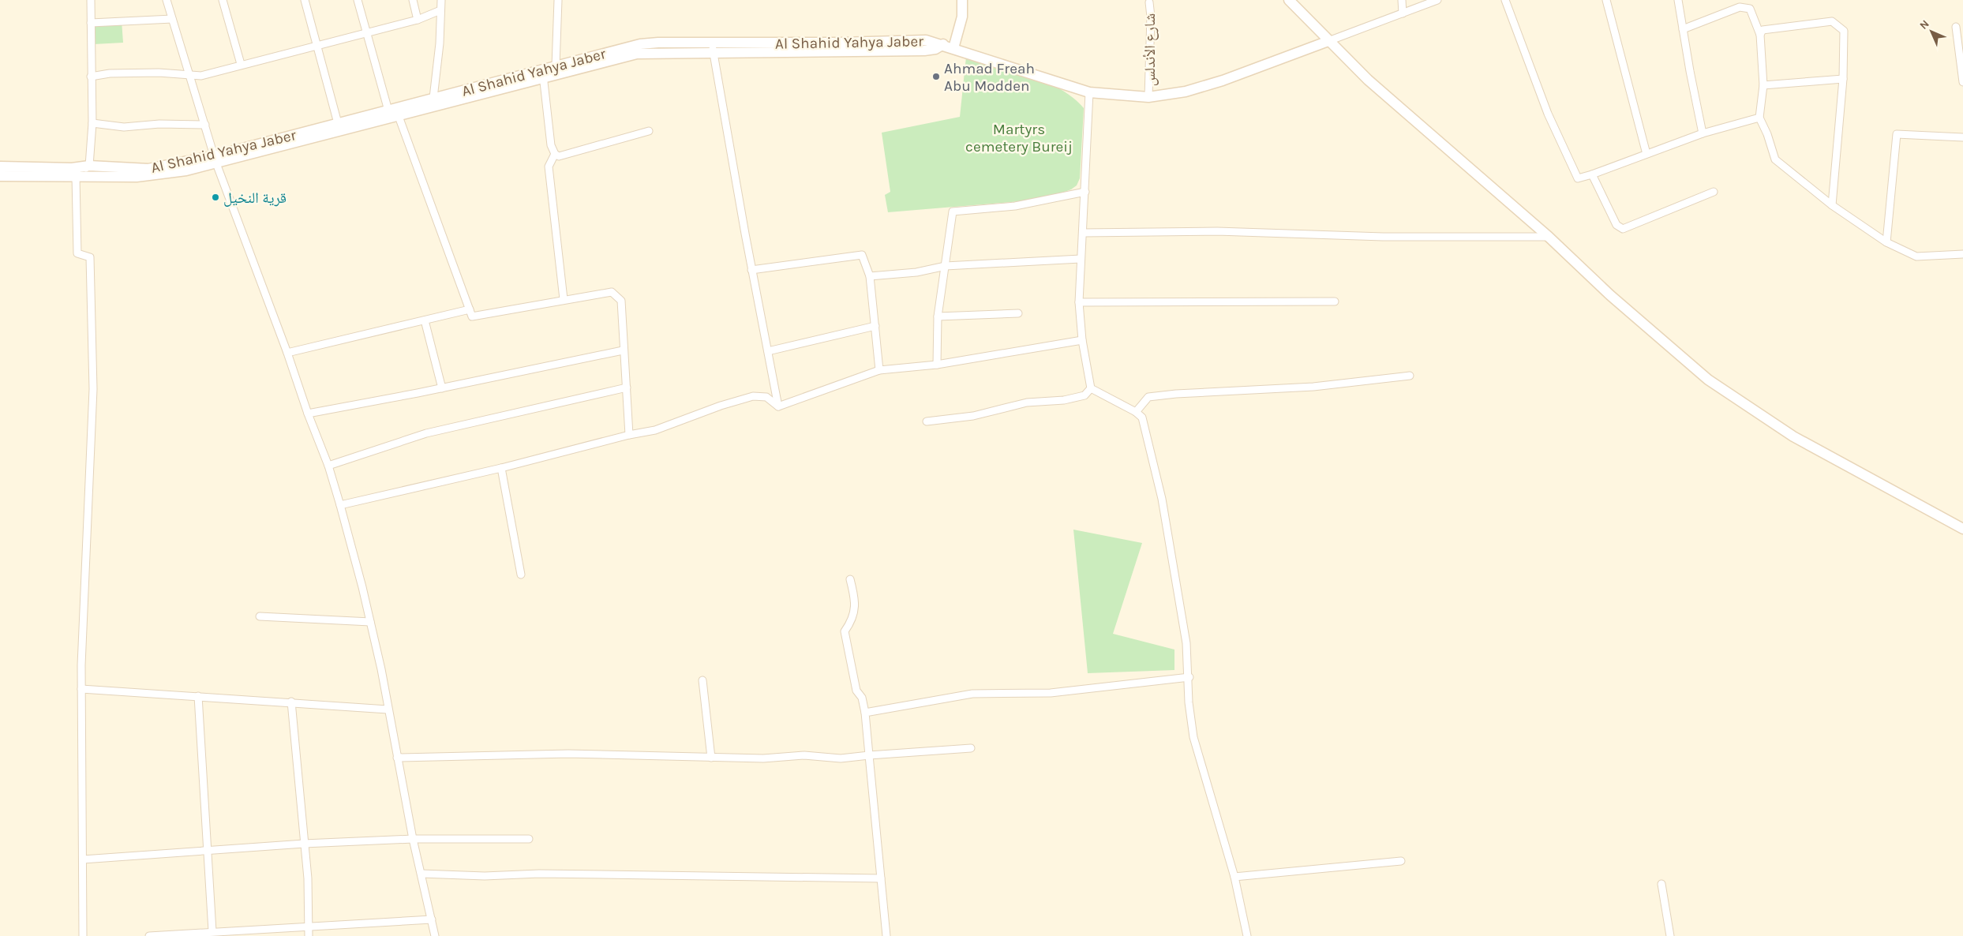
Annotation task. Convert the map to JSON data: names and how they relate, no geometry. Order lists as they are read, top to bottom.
{
  "streets": {
    "street": ["Al Shahid Yahya Jaber", "شارع الأندلس"]
  },
  "crossings": [
    ["Al Shahid Yahya Jaber", "شارع الأندلس"]
  ],
  "parks": ["Martyrs cemetery Bureij"],
  "places": ["Ahmad Freah Abu Modden", "قرية النخيل"],
  "north": "top left"
}
